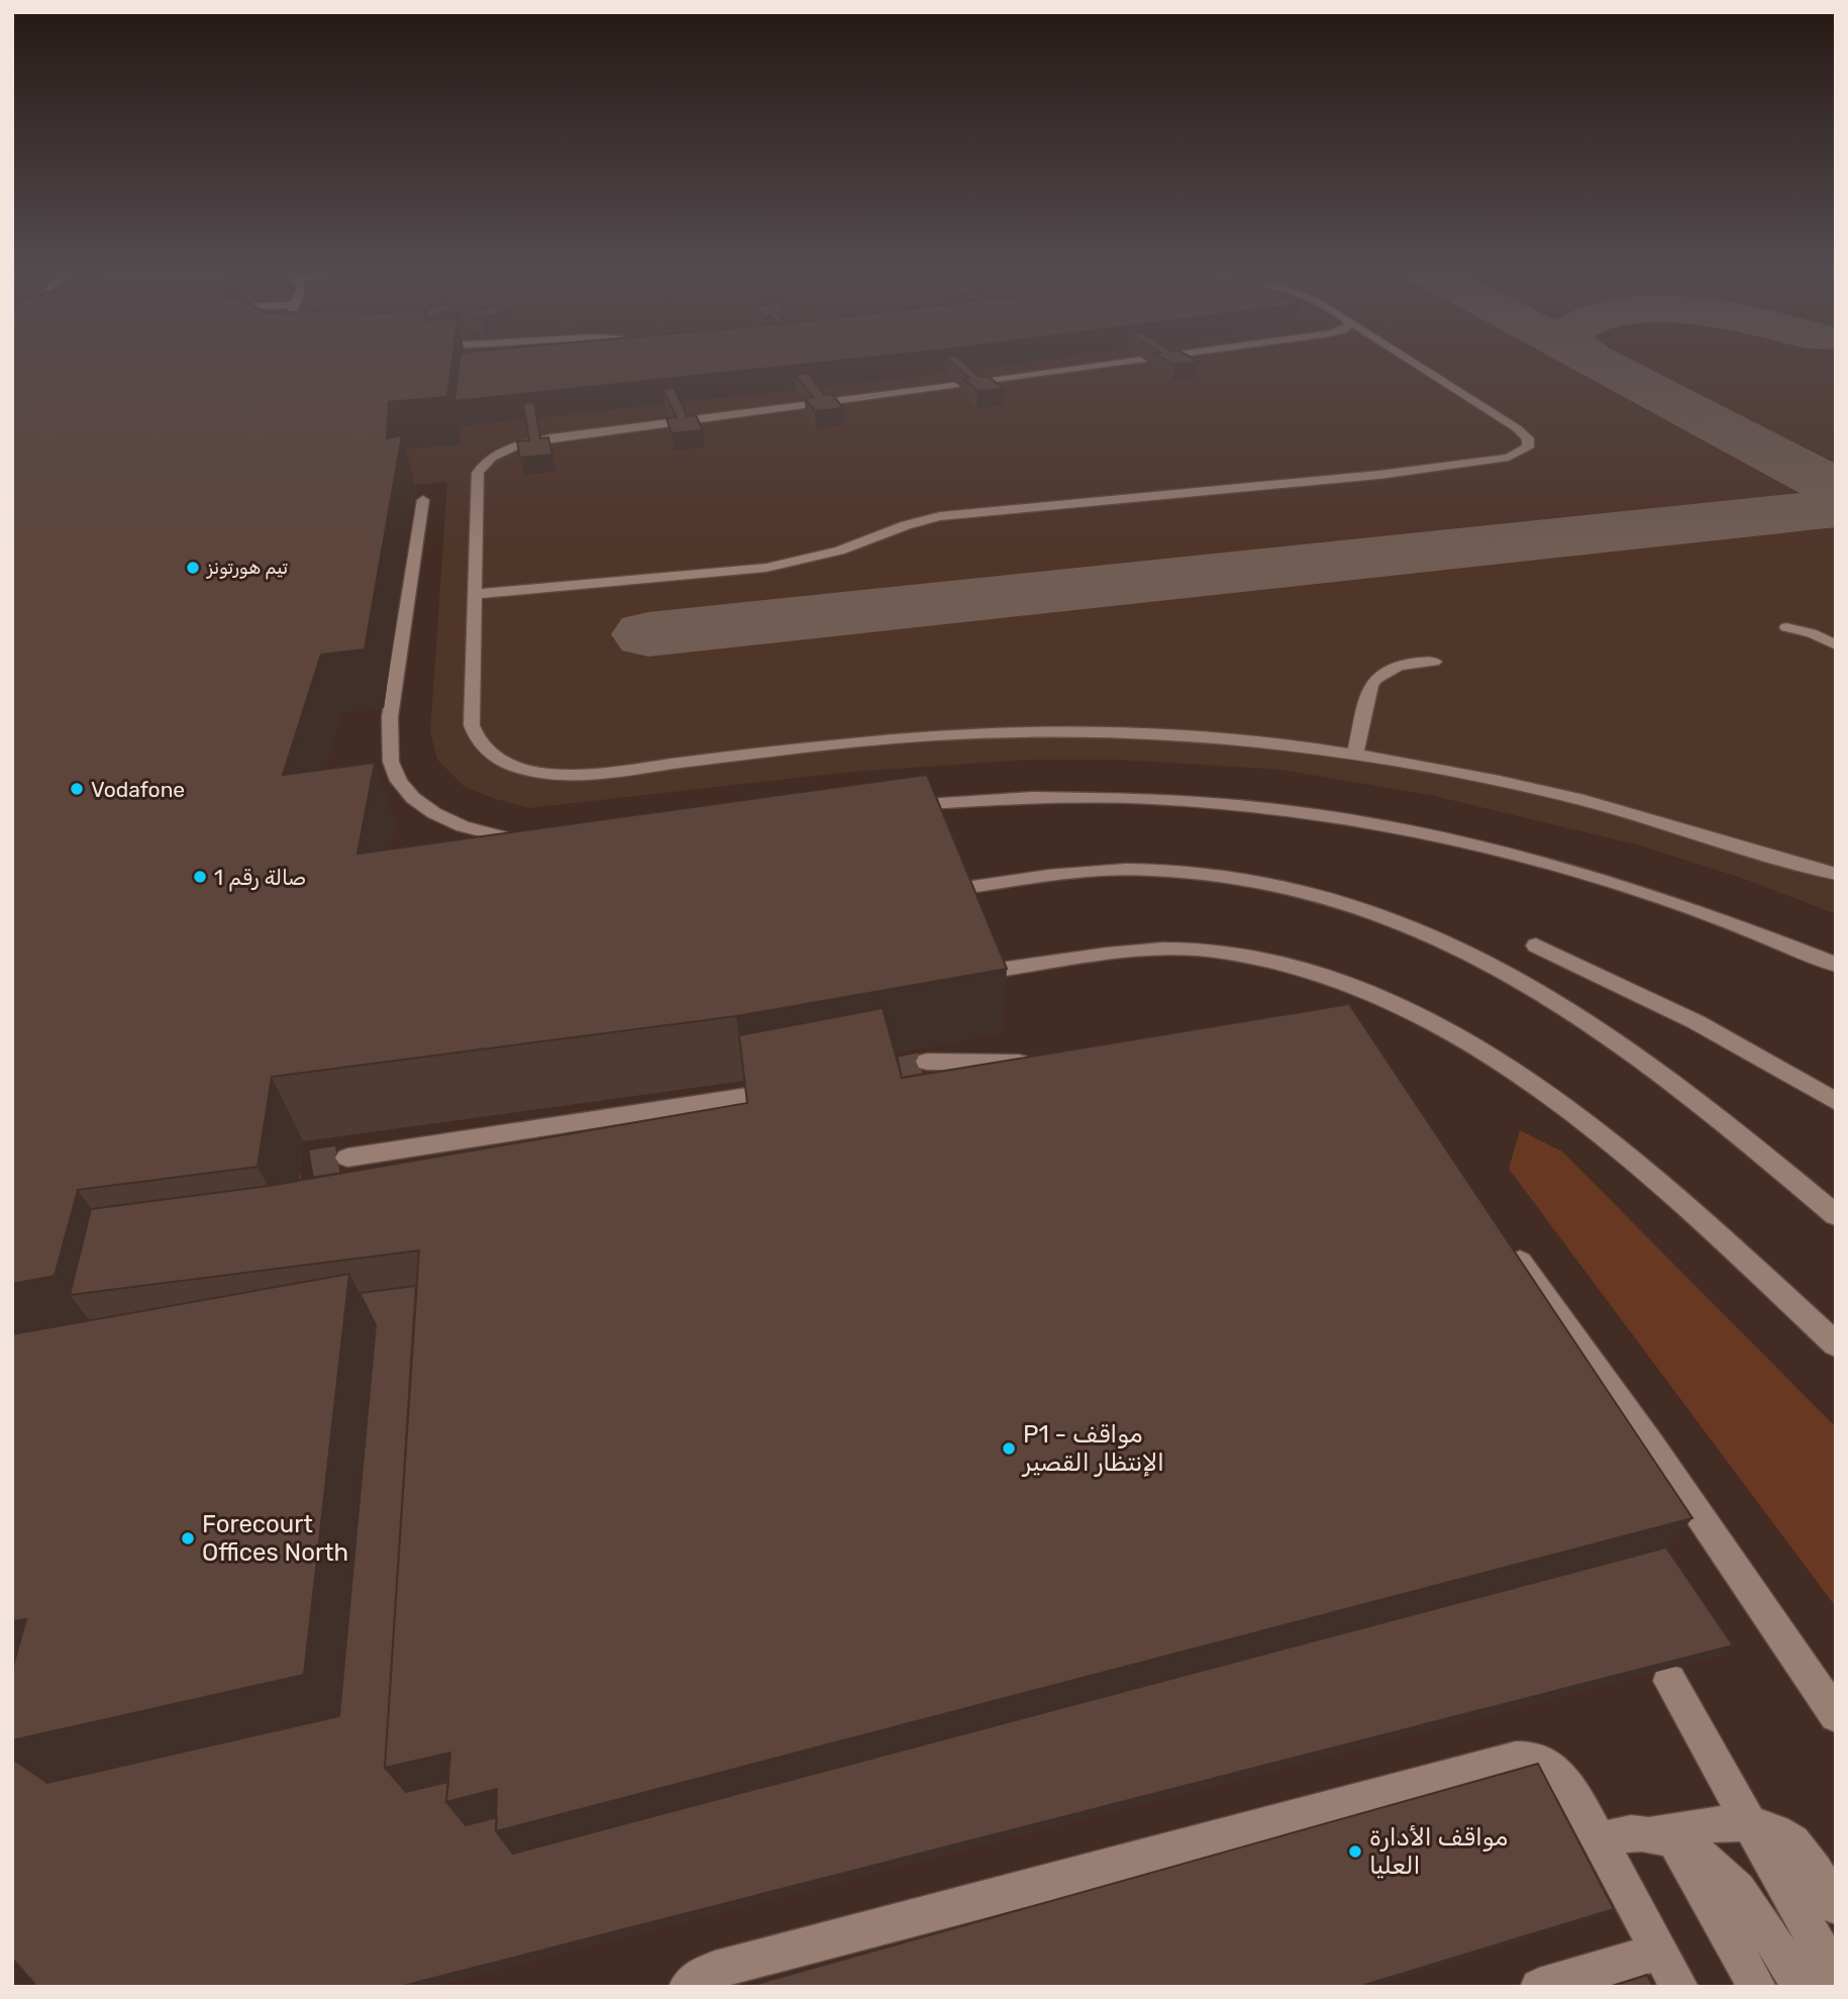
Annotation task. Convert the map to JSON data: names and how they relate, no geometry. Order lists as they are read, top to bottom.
{
  "places": [
    "تيم هورتونز",
    "Vodafone",
    "صالة رقم 1",
    "P1 - مواقف الإنتظار القصير",
    "Forecourt Offices North",
    "مواقف الأدارة العليا"
  ]
}
